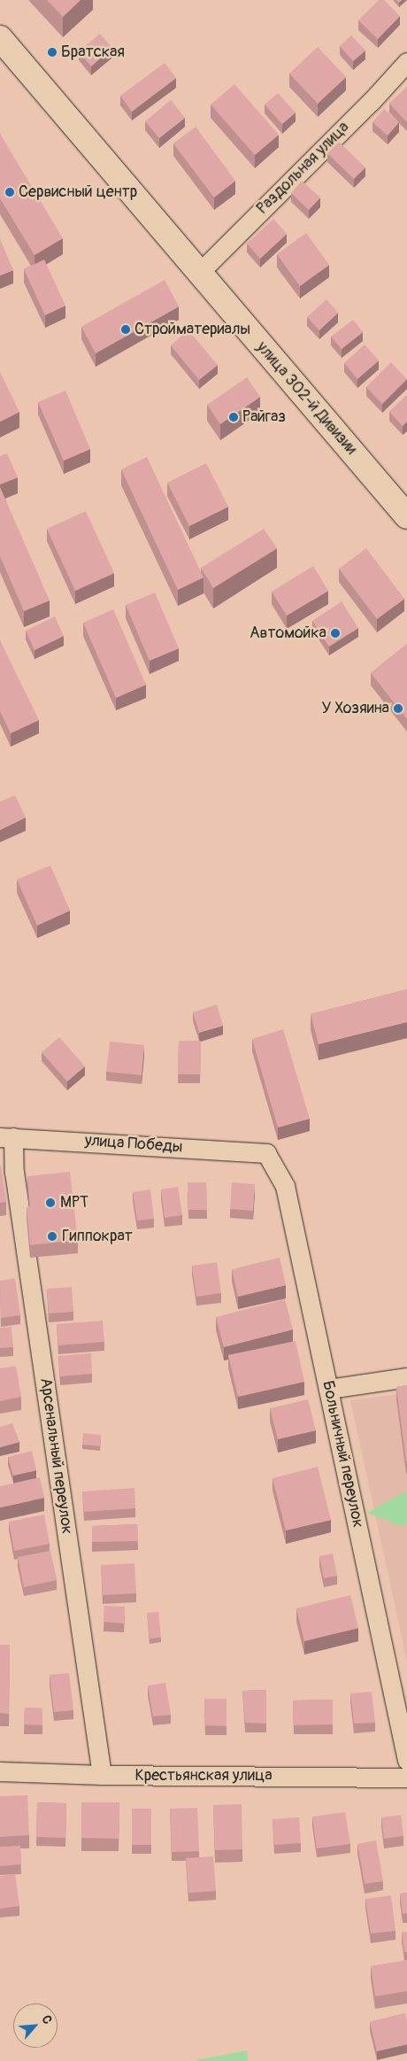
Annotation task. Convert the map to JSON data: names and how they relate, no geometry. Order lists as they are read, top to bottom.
{
  "streets": {
    "main road": ["улица 302-й Дивизии"],
    "street": [
      "Раздольная улица",
      "улица Победы",
      "Больничный переулок",
      "Арсенальный переулок",
      "Крестьянская улица"
    ]
  },
  "crossings": [
    ["Раздольная улица", "улица 302-й Дивизии"],
    ["улица Победы", "Больничный переулок"],
    ["улица Победы", "Арсенальный переулок"],
    ["Арсенальный переулок", "Крестьянская улица"]
  ],
  "places": [
    "Братская",
    "Сервисный центр",
    "Стройматериалы",
    "Райгаз",
    "Автомойка",
    "У Хозяина",
    "МРТ",
    "Гиппократ"
  ],
  "north": "top right"
}
